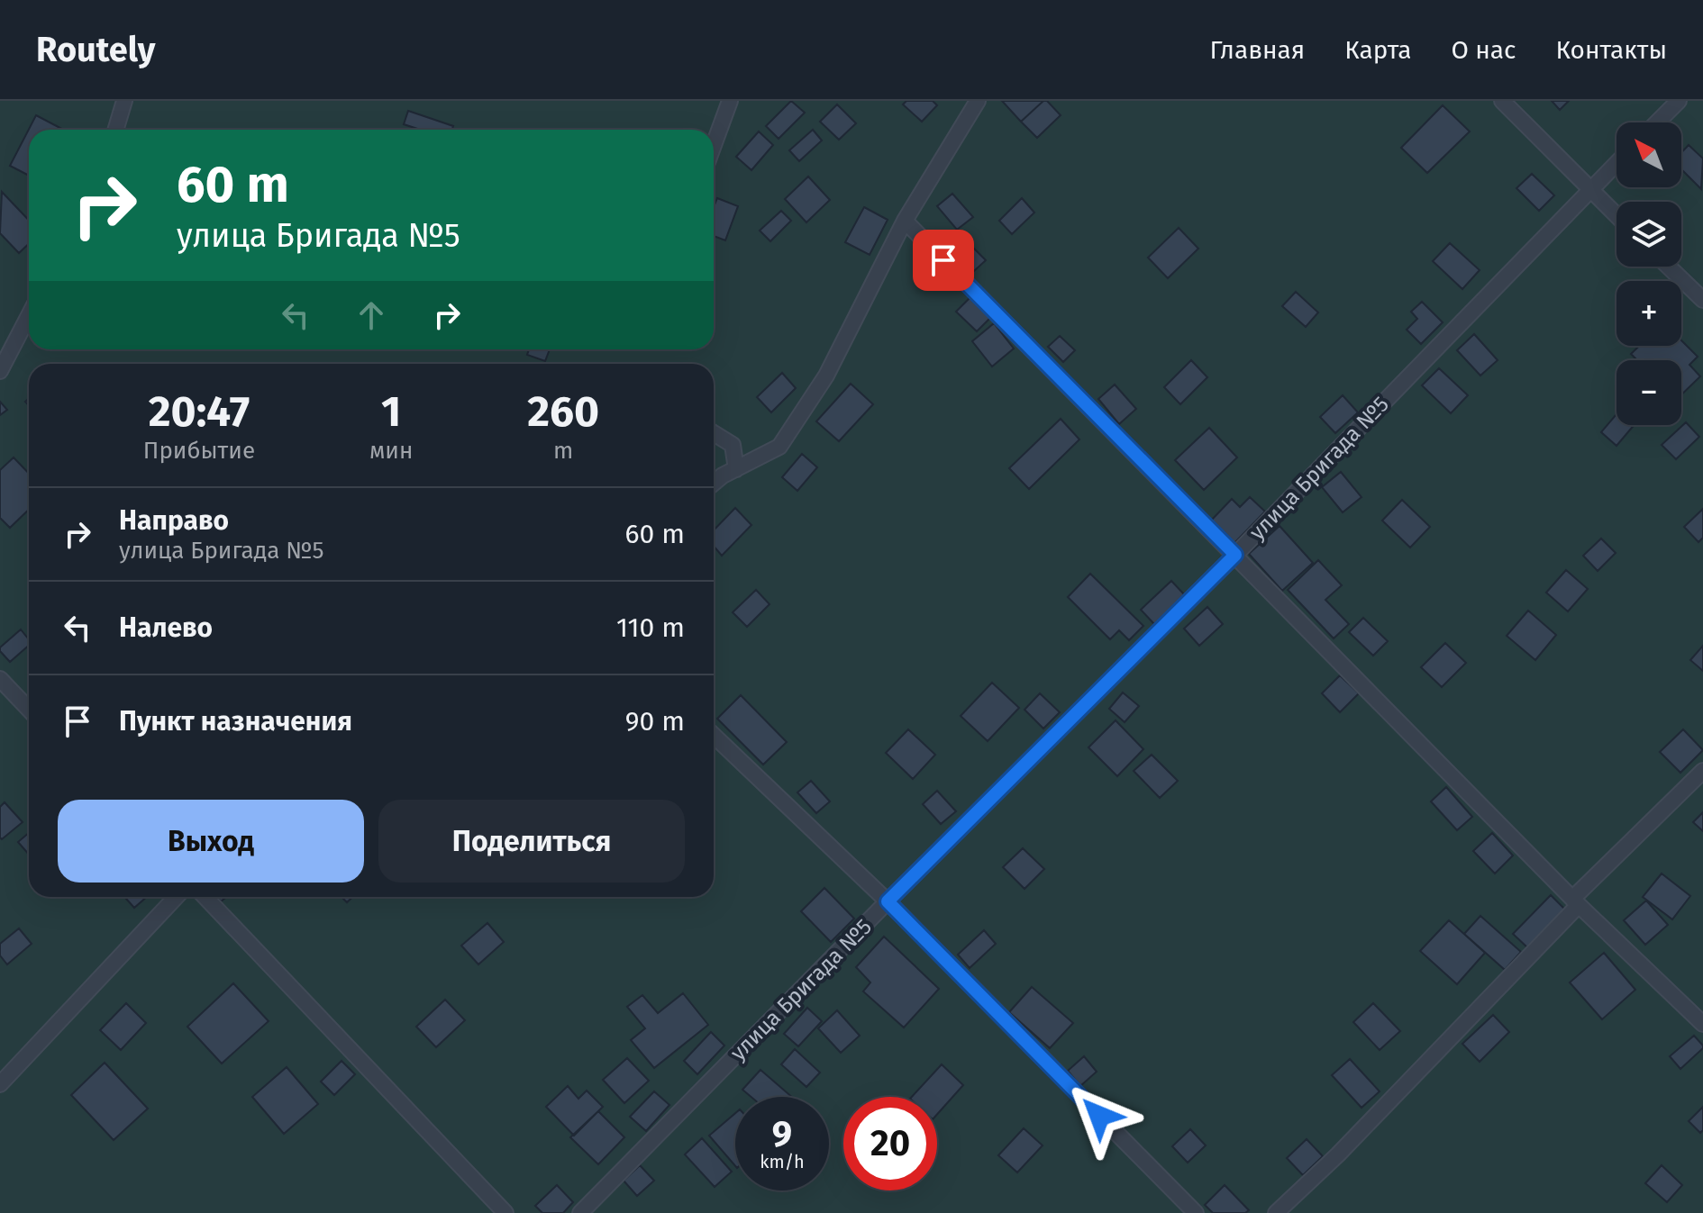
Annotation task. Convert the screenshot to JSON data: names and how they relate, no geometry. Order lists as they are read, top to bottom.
{
  "streets": {
    "lane": ["улица Бригада №5"]
  },
  "north": "top left",
  "page": {
    "header": "Routely",
    "nav": [
      "Главная",
      "Карта",
      "О нас",
      "Контакты"
    ],
    "map_buttons": ["+", "−"],
    "turn": ["60 m", "улица Бригада №5"],
    "eta": [
      "20:47",
      "Прибытие",
      "1",
      "мин",
      "260",
      "m"
    ],
    "list": [
      {
        "name": "Направо",
        "note": "улица Бригада №5",
        "value": "60 m"
      },
      {
        "name": "Налево",
        "value": "110 m"
      },
      {
        "name": "Пункт назначения",
        "value": "90 m"
      }
    ],
    "buttons": ["Выход", "Поделиться"],
    "speed": "9 km/h",
    "limit": "20"
  }
}
